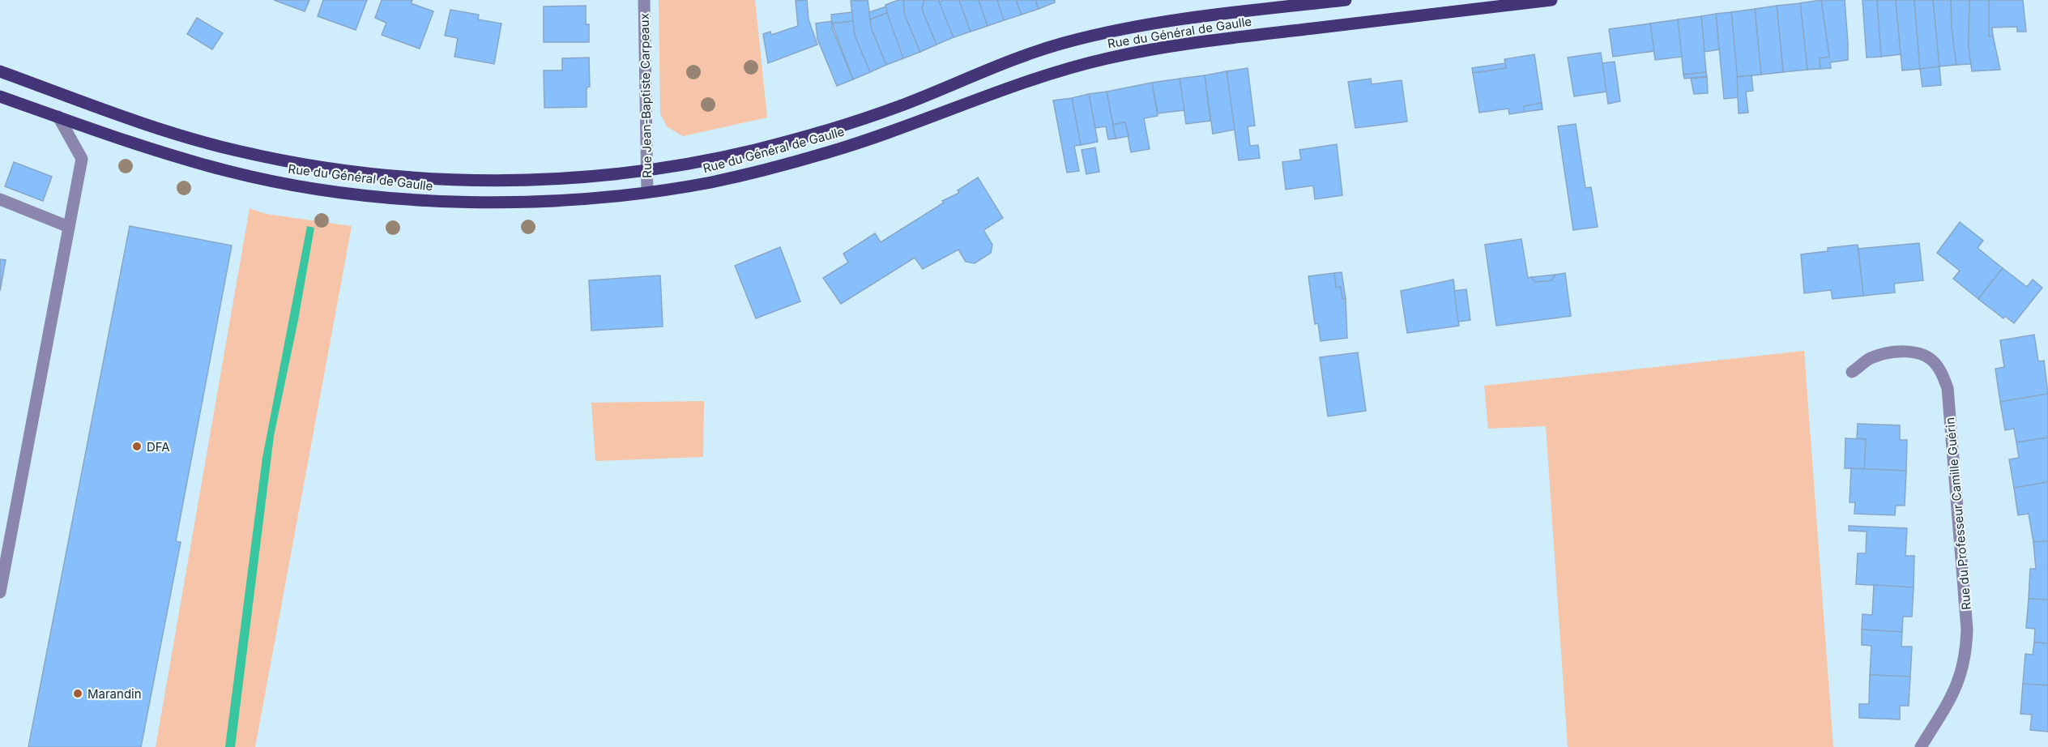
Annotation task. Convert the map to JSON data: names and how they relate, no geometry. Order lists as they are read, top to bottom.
{
  "streets": {
    "main road": ["Rue du Général de Gaulle"],
    "street": ["Rue Jean-Baptiste Carpeaux", "Rue du Professeur Camille Guérin"]
  },
  "crossings": [
    ["Rue du Général de Gaulle", "Rue Jean-Baptiste Carpeaux"]
  ],
  "places": ["DFA", "Marandin"]
}
